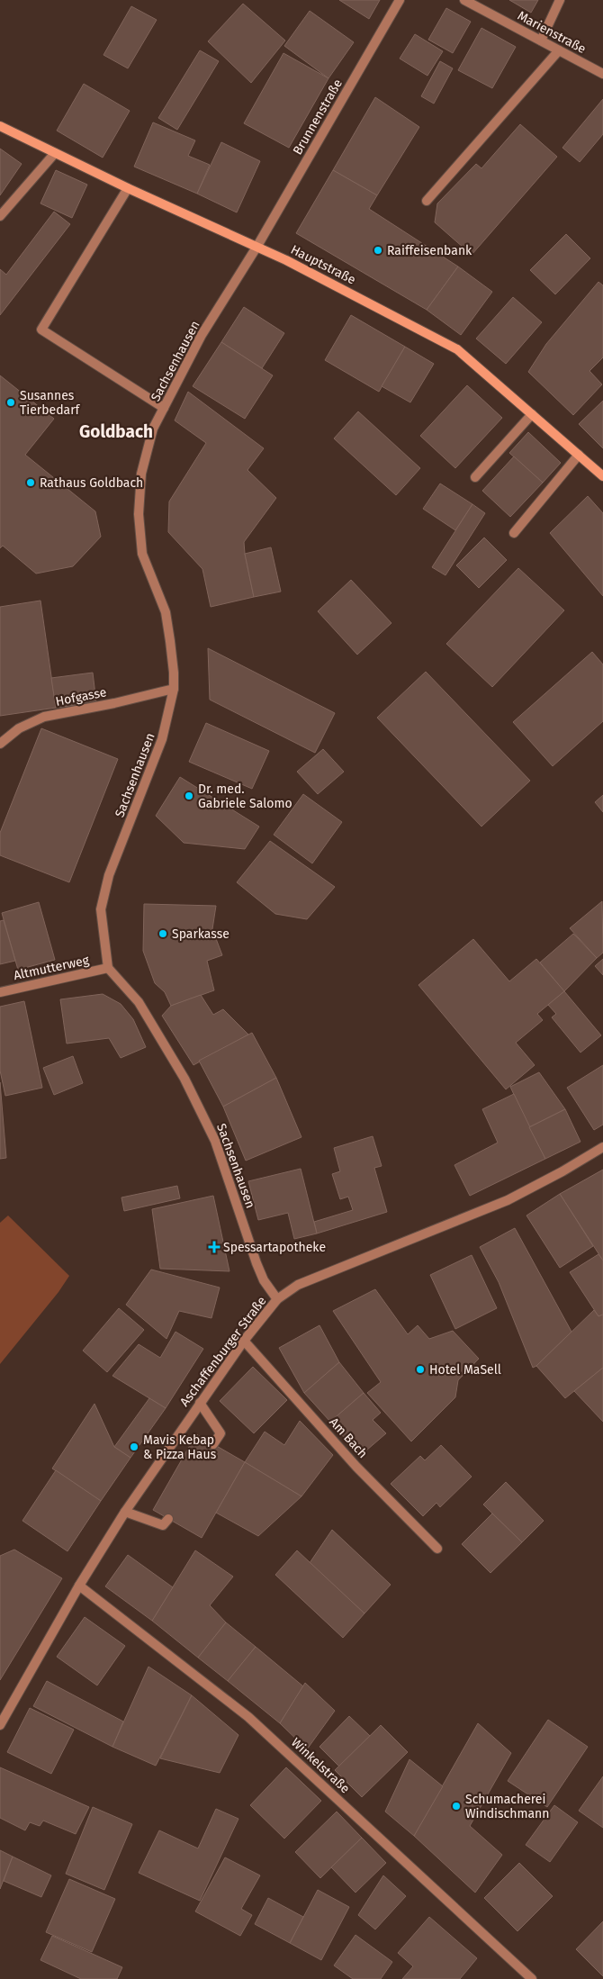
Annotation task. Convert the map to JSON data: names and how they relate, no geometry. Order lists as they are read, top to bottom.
{
  "streets": {
    "street": [
      "Marienstraße",
      "Brunnenstraße",
      "Hauptstraße",
      "Sachsenhausen",
      "Hofgasse",
      "Altmutterweg",
      "Aschaffenburger Straße",
      "Am Bach",
      "Winkelstraße"
    ]
  },
  "crossings": [
    ["Brunnenstraße", "Hauptstraße"],
    ["Brunnenstraße", "Sachsenhausen"],
    ["Hauptstraße", "Sachsenhausen"],
    ["Sachsenhausen", "Hofgasse"],
    ["Sachsenhausen", "Altmutterweg"],
    ["Sachsenhausen", "Aschaffenburger Straße"],
    ["Aschaffenburger Straße", "Am Bach"],
    ["Aschaffenburger Straße", "Winkelstraße"]
  ],
  "districts": ["Goldbach"],
  "places": {
    "other": [
      "Raiffeisenbank",
      "Susannes Tierbedarf",
      "Rathaus Goldbach",
      "Dr. med. Gabriele Salomo",
      "Sparkasse",
      "Hotel MaSell",
      "Mavis Kebap & Pizza Haus",
      "Schumacherei Windischmann"
    ],
    "health": ["Spessartapotheke"]
  }
}
